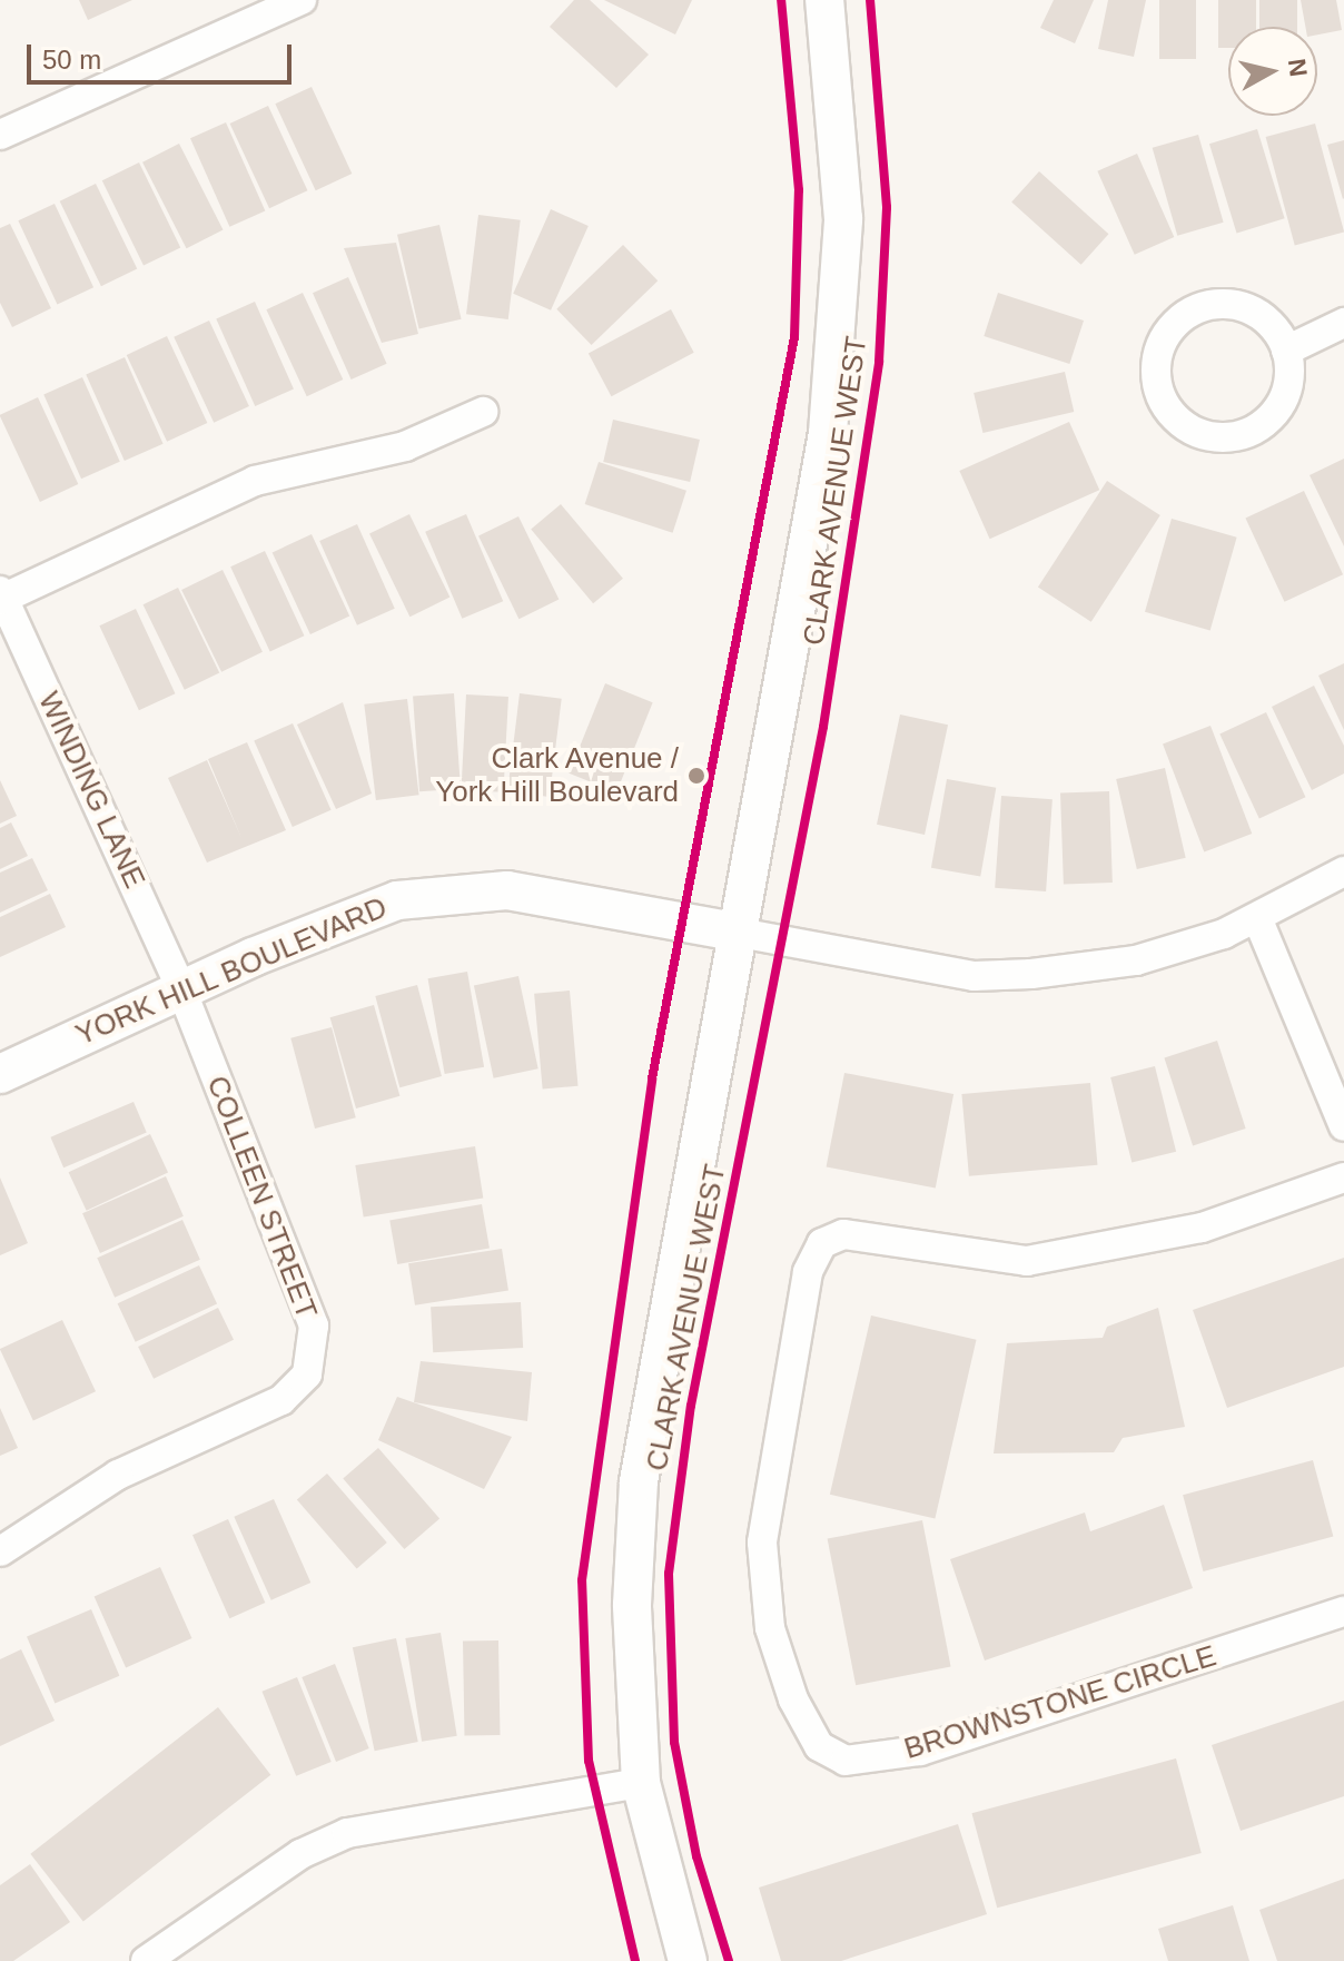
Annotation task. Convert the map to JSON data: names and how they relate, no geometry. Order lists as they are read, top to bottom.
{
  "streets": {
    "street": [
      "CLARK AVENUE WEST",
      "WINDING LANE",
      "YORK HILL BOULEVARD",
      "COLLEEN STREET",
      "BROWNSTONE CIRCLE"
    ]
  },
  "crossings": [
    ["CLARK AVENUE WEST", "YORK HILL BOULEVARD"],
    ["WINDING LANE", "YORK HILL BOULEVARD"],
    ["WINDING LANE", "COLLEEN STREET"],
    ["YORK HILL BOULEVARD", "COLLEEN STREET"]
  ],
  "places": ["Clark Avenue / York Hill Boulevard"],
  "scale_bar": "50 m",
  "north": "right"
}
